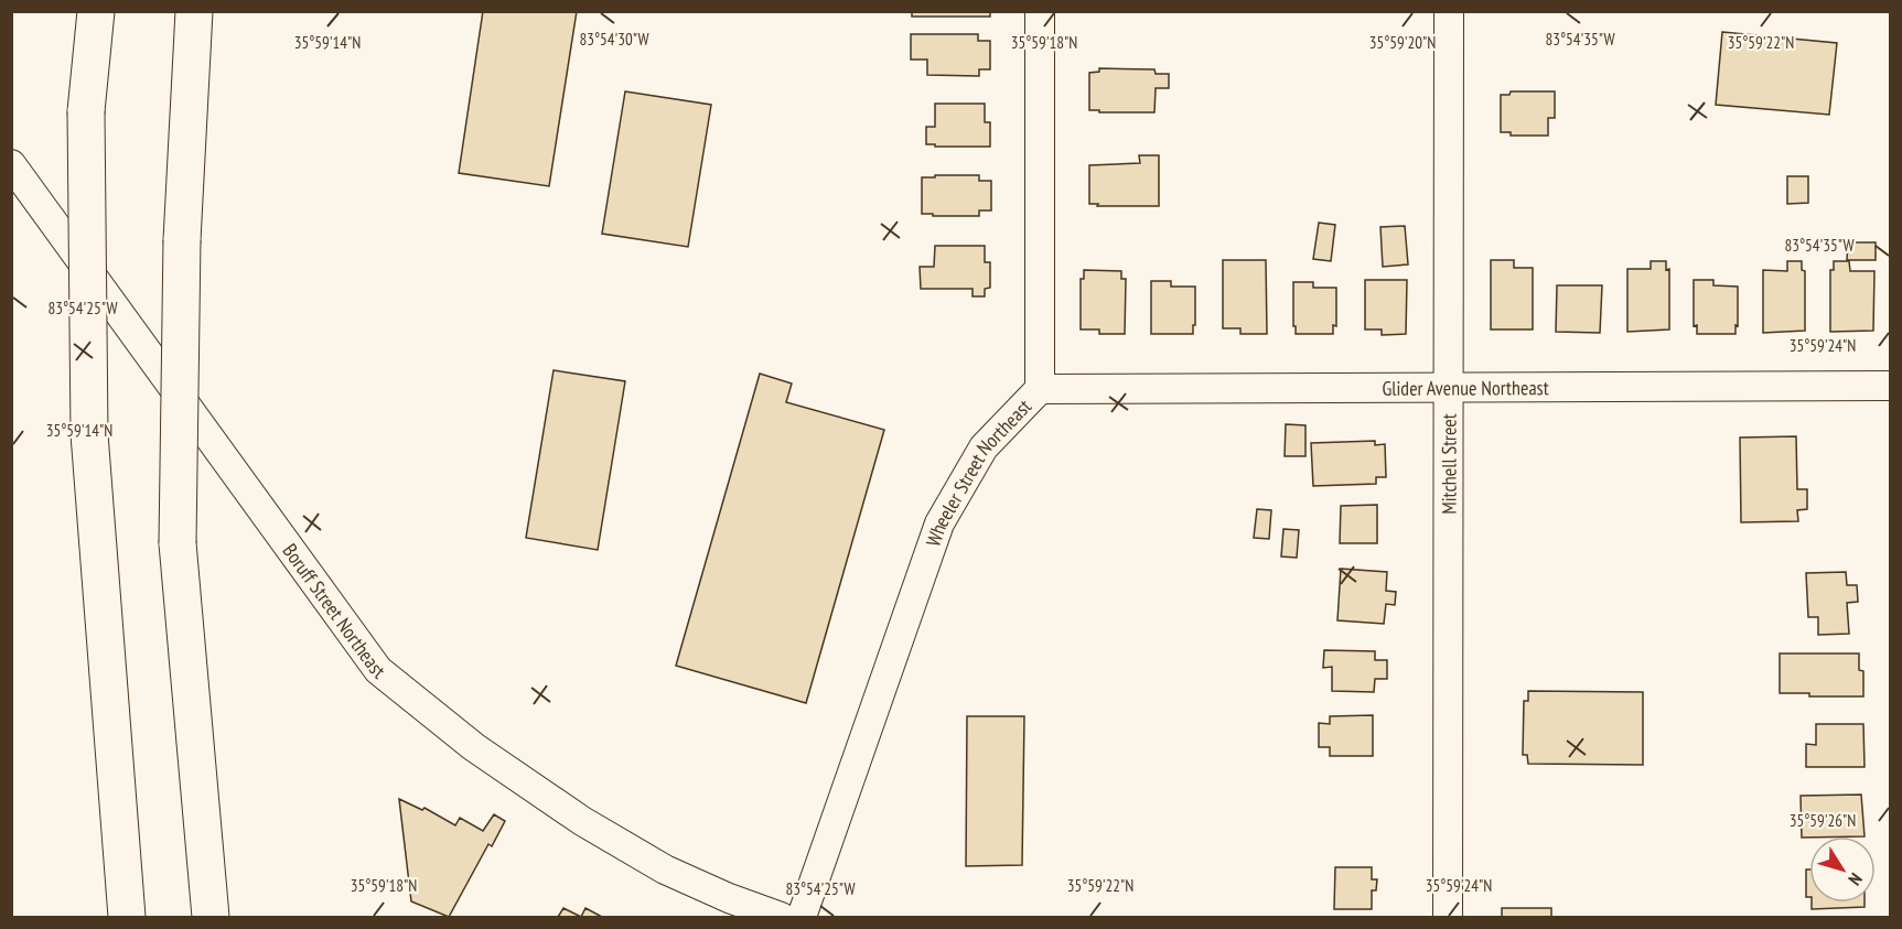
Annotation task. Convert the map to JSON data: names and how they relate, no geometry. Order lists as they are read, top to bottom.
{
  "streets": {
    "street": [
      "Glider Avenue Northeast",
      "Mitchell Street",
      "Wheeler Street Northeast",
      "Boruff Street Northeast"
    ]
  },
  "crossings": [
    ["Glider Avenue Northeast", "Mitchell Street"],
    ["Glider Avenue Northeast", "Wheeler Street Northeast"]
  ],
  "north": "bottom right",
  "coordinates": [
    "83°54'30\"W",
    "83°54'35\"W",
    "35°59'14\"N",
    "35°59'18\"N",
    "35°59'20\"N",
    "35°59'22\"N",
    "83°54'25\"W",
    "35°59'24\"N",
    "35°59'26\"N"
  ]
}
